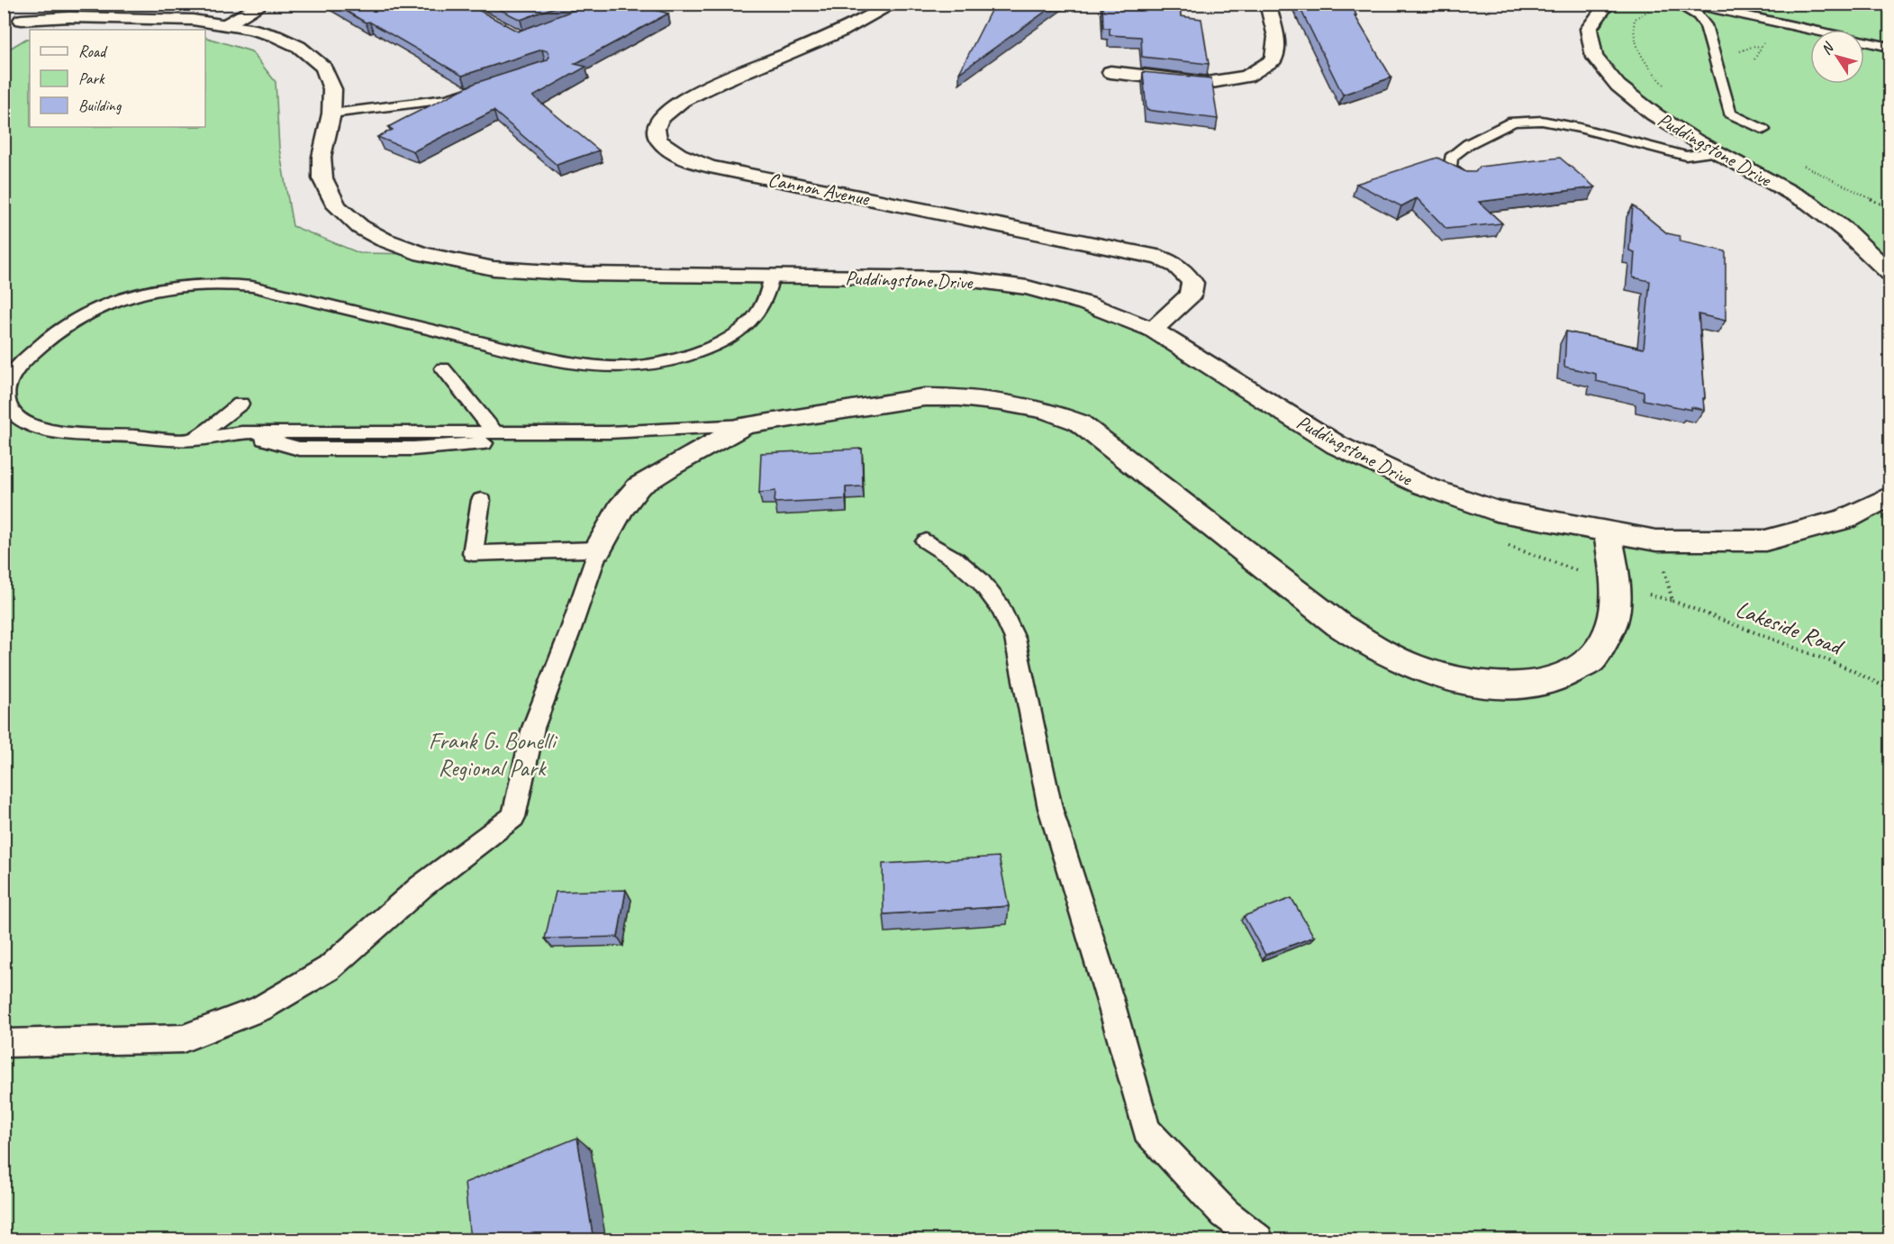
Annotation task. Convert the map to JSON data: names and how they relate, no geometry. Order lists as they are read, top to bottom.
{
  "streets": {
    "street": ["Puddingstone Drive", "Cannon Avenue"],
    "path": ["Lakeside Road"]
  },
  "crossings": [
    ["Puddingstone Drive", "Cannon Avenue"]
  ],
  "parks": ["Frank G. Bonelli Regional Park"],
  "legend": ["Road", "Park", "Building"],
  "north": "top left"
}
